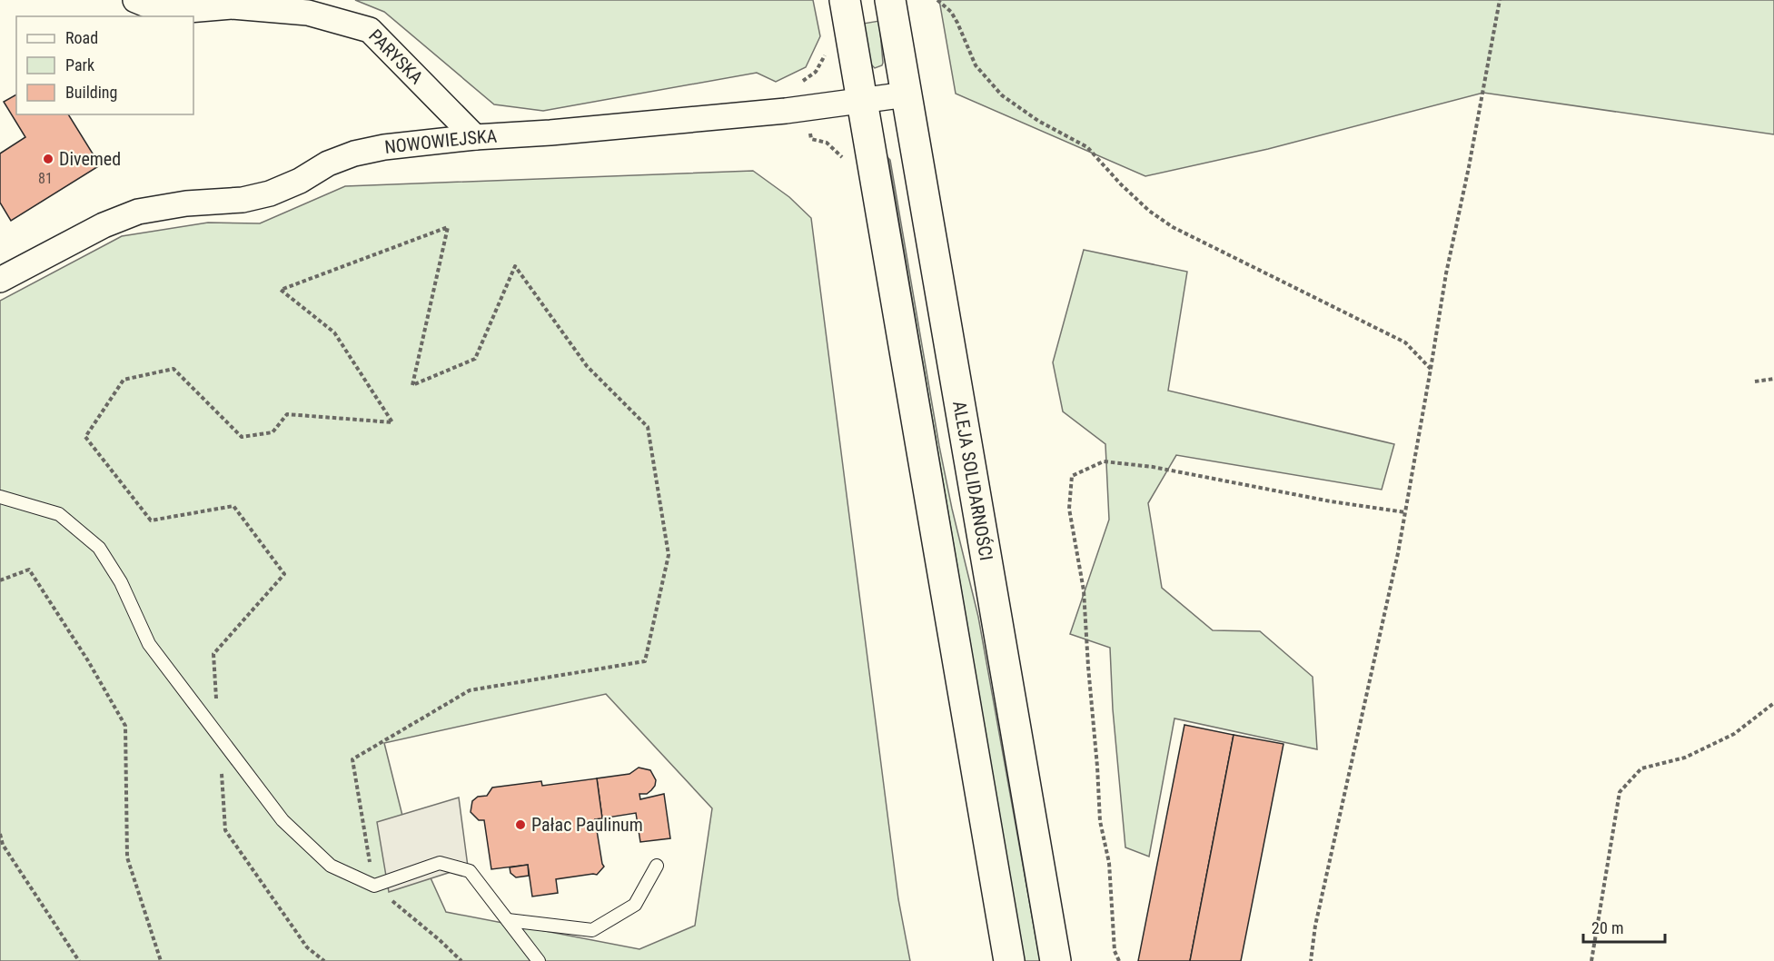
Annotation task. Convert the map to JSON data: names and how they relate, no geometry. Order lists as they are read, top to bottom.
{
  "streets": {
    "main road": ["ALEJA SOLIDARNOŚCI"],
    "street": ["PARYSKA", "NOWOWIEJSKA"]
  },
  "crossings": [
    ["PARYSKA", "NOWOWIEJSKA"],
    ["NOWOWIEJSKA", "ALEJA SOLIDARNOŚCI"]
  ],
  "places": ["Divemed", "Pałac Paulinum"],
  "house_numbers": ["81"],
  "legend": ["Road", "Park", "Building"],
  "scale_bar": "20 m"
}
